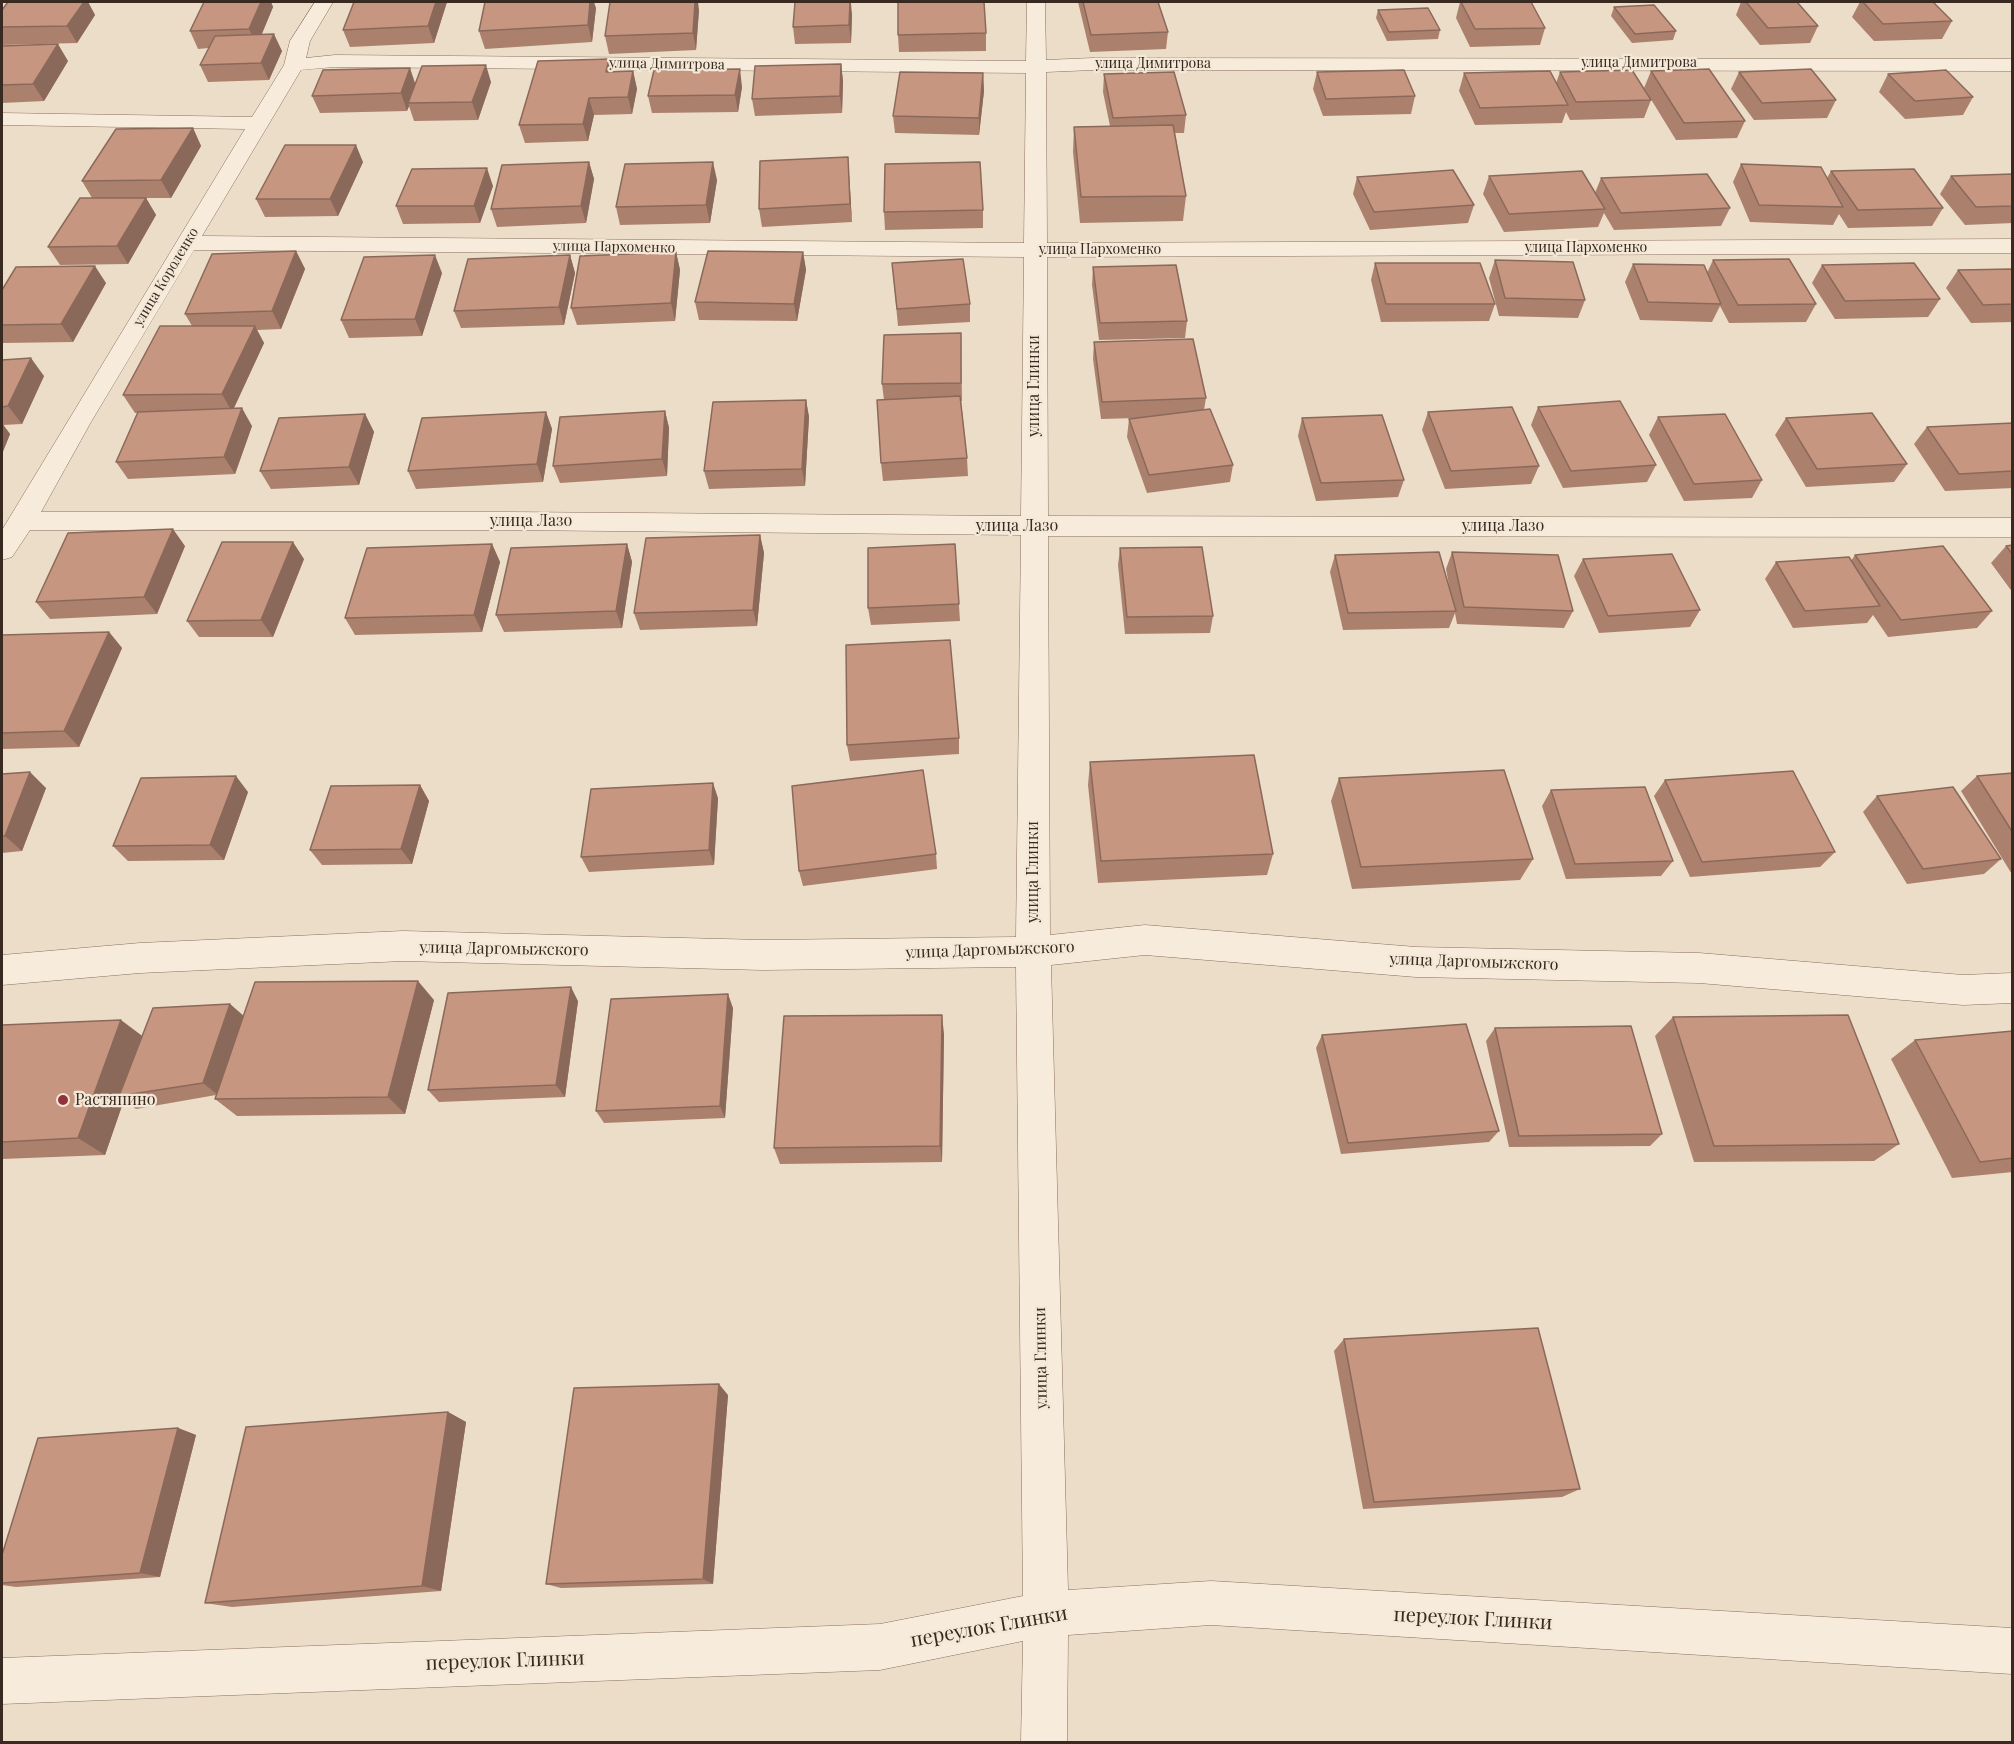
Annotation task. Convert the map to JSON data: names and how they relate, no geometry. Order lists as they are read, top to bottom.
{
  "streets": {
    "street": [
      "улица Димитрова",
      "улица Пархоменко",
      "улица Короленко",
      "улица Глинки",
      "улица Лазо",
      "улица Даргомыжского",
      "переулок Глинки"
    ]
  },
  "crossings": [
    ["улица Димитрова", "улица Короленко"],
    ["улица Димитрова", "улица Глинки"],
    ["улица Пархоменко", "улица Короленко"],
    ["улица Пархоменко", "улица Глинки"],
    ["улица Короленко", "улица Лазо"],
    ["улица Глинки", "улица Лазо"],
    ["улица Глинки", "улица Даргомыжского"],
    ["улица Глинки", "переулок Глинки"]
  ],
  "places": ["Растяпино"]
}
